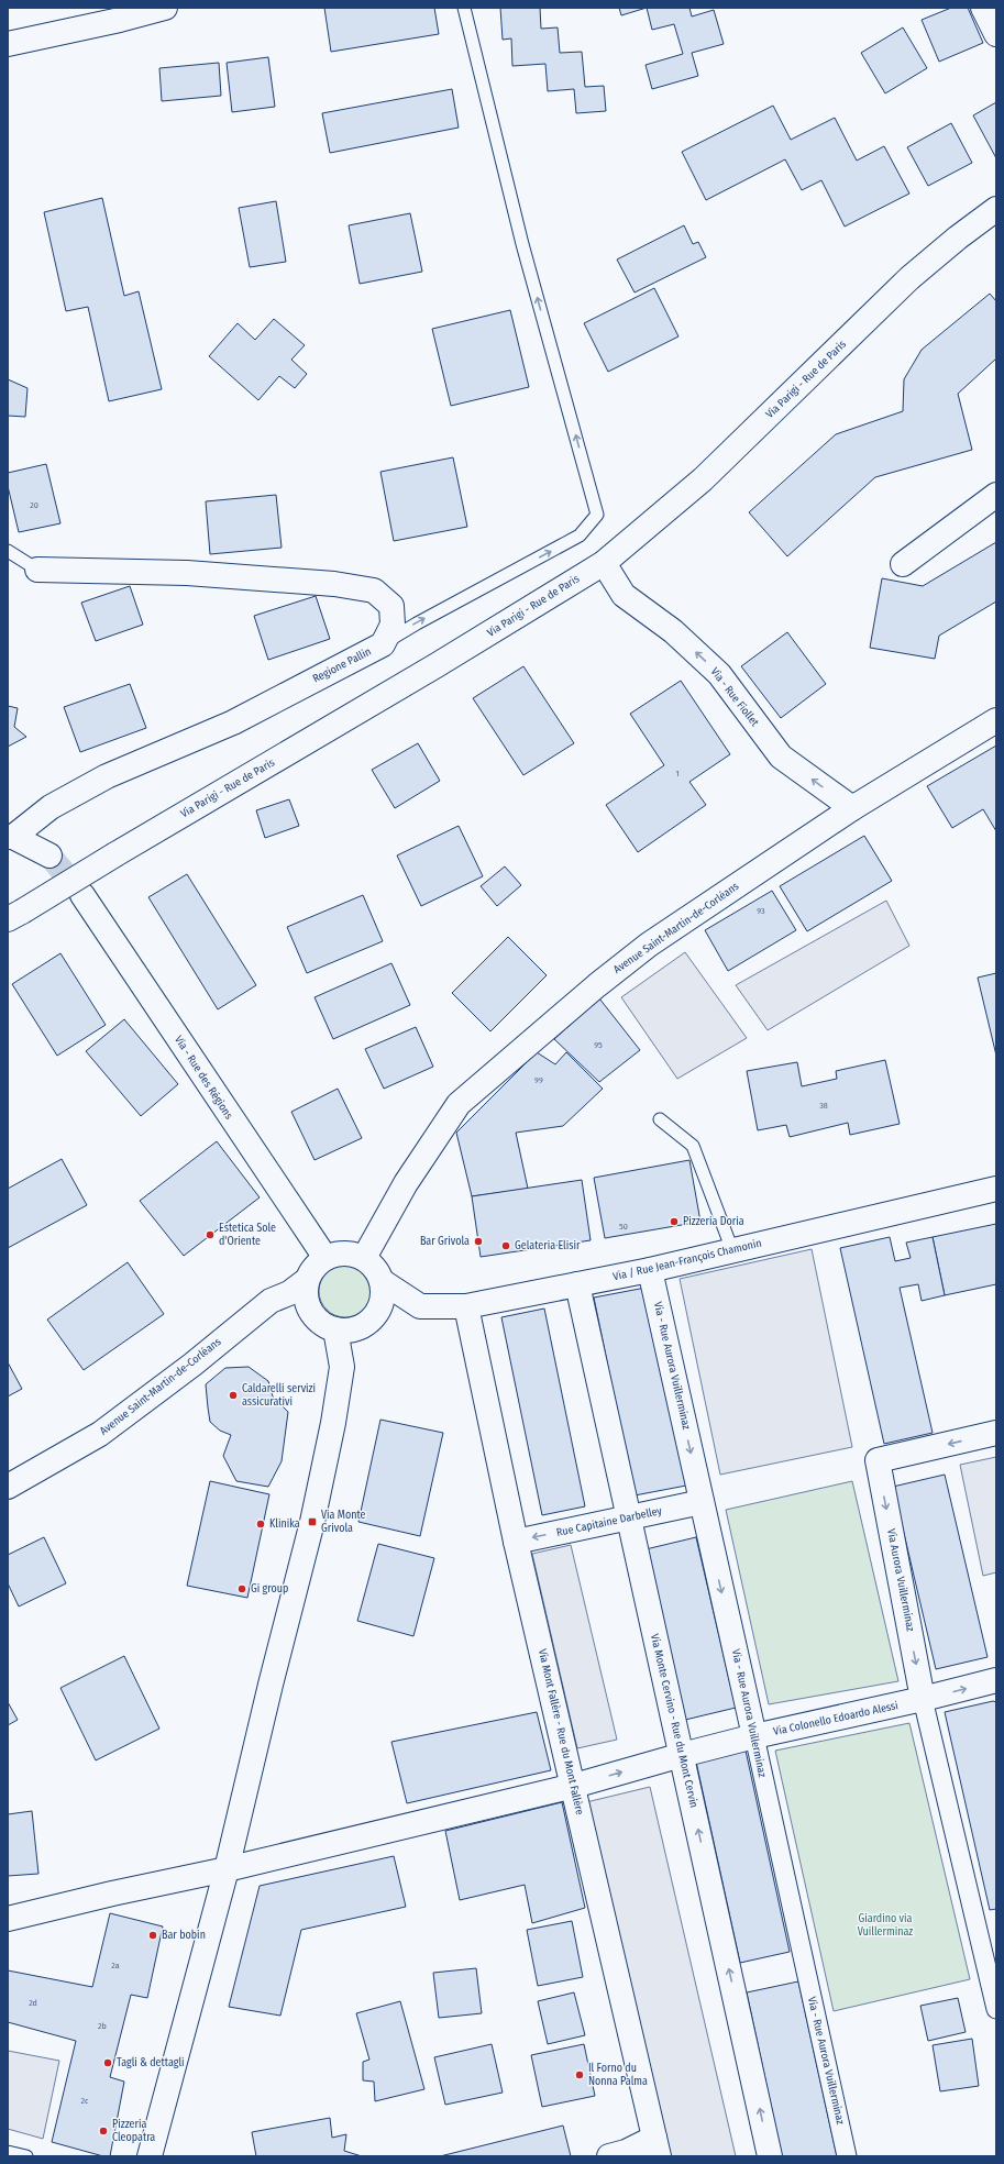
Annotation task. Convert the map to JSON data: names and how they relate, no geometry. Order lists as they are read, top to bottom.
{
  "streets": {
    "street": [
      "Via Parigi - Rue de Paris",
      "Regione Pallin",
      "Via - Rue Fiollet",
      "Avenue Saint-Martin-de-Corléans",
      "Via - Rue des Régions",
      "Via / Rue Jean-François Chamonin",
      "Via - Rue Aurora Vuillerminaz",
      "Rue Capitaine Darbelley",
      "Via Aurora Vuillerminaz",
      "Via Colonello Edoardo Alessi",
      "Via Monte Cervino - Rue du Mont Cervin",
      "Via Mont Fallère - Rue du Mont Fallère"
    ]
  },
  "crossings": [
    ["Via Parigi - Rue de Paris", "Via - Rue Fiollet"],
    ["Via - Rue Fiollet", "Avenue Saint-Martin-de-Corléans"],
    ["Avenue Saint-Martin-de-Corléans", "Via - Rue des Régions"],
    ["Avenue Saint-Martin-de-Corléans", "Via / Rue Jean-François Chamonin"],
    ["Via - Rue des Régions", "Via / Rue Jean-François Chamonin"],
    ["Via / Rue Jean-François Chamonin", "Via - Rue Aurora Vuillerminaz"],
    ["Via / Rue Jean-François Chamonin", "Via Monte Cervino - Rue du Mont Cervin"],
    ["Via / Rue Jean-François Chamonin", "Via Mont Fallère - Rue du Mont Fallère"],
    ["Via - Rue Aurora Vuillerminaz", "Rue Capitaine Darbelley"],
    ["Via - Rue Aurora Vuillerminaz", "Via Colonello Edoardo Alessi"],
    ["Rue Capitaine Darbelley", "Via Monte Cervino - Rue du Mont Cervin"],
    ["Rue Capitaine Darbelley", "Via Mont Fallère - Rue du Mont Fallère"],
    ["Via Aurora Vuillerminaz", "Via Colonello Edoardo Alessi"],
    ["Via Colonello Edoardo Alessi", "Via Monte Cervino - Rue du Mont Cervin"],
    ["Via Colonello Edoardo Alessi", "Via Mont Fallère - Rue du Mont Fallère"]
  ],
  "one_way": [
    "Via - Rue Fiollet",
    "Via - Rue Aurora Vuillerminaz",
    "Rue Capitaine Darbelley",
    "Via Monte Cervino - Rue du Mont Cervin"
  ],
  "parks": ["Giardino via Vuillerminaz"],
  "places": {
    "other": [
      "Pizzeria Doria",
      "Estetica Sole d'Oriente",
      "Bar Grivola",
      "Gelateria Elisir",
      "Caldarelli servizi assicurativi",
      "Klinika",
      "Gi group",
      "Bar bobin",
      "Tagli & dettagli",
      "Il Forno du Nonna Palma",
      "Pizzeria Cleopatra"
    ],
    "transit": ["Via Monte Grivola"]
  },
  "house_numbers": [
    "20",
    "1",
    "93",
    "95",
    "99",
    "38",
    "50",
    "2a",
    "2d",
    "2b",
    "2c"
  ]
}
